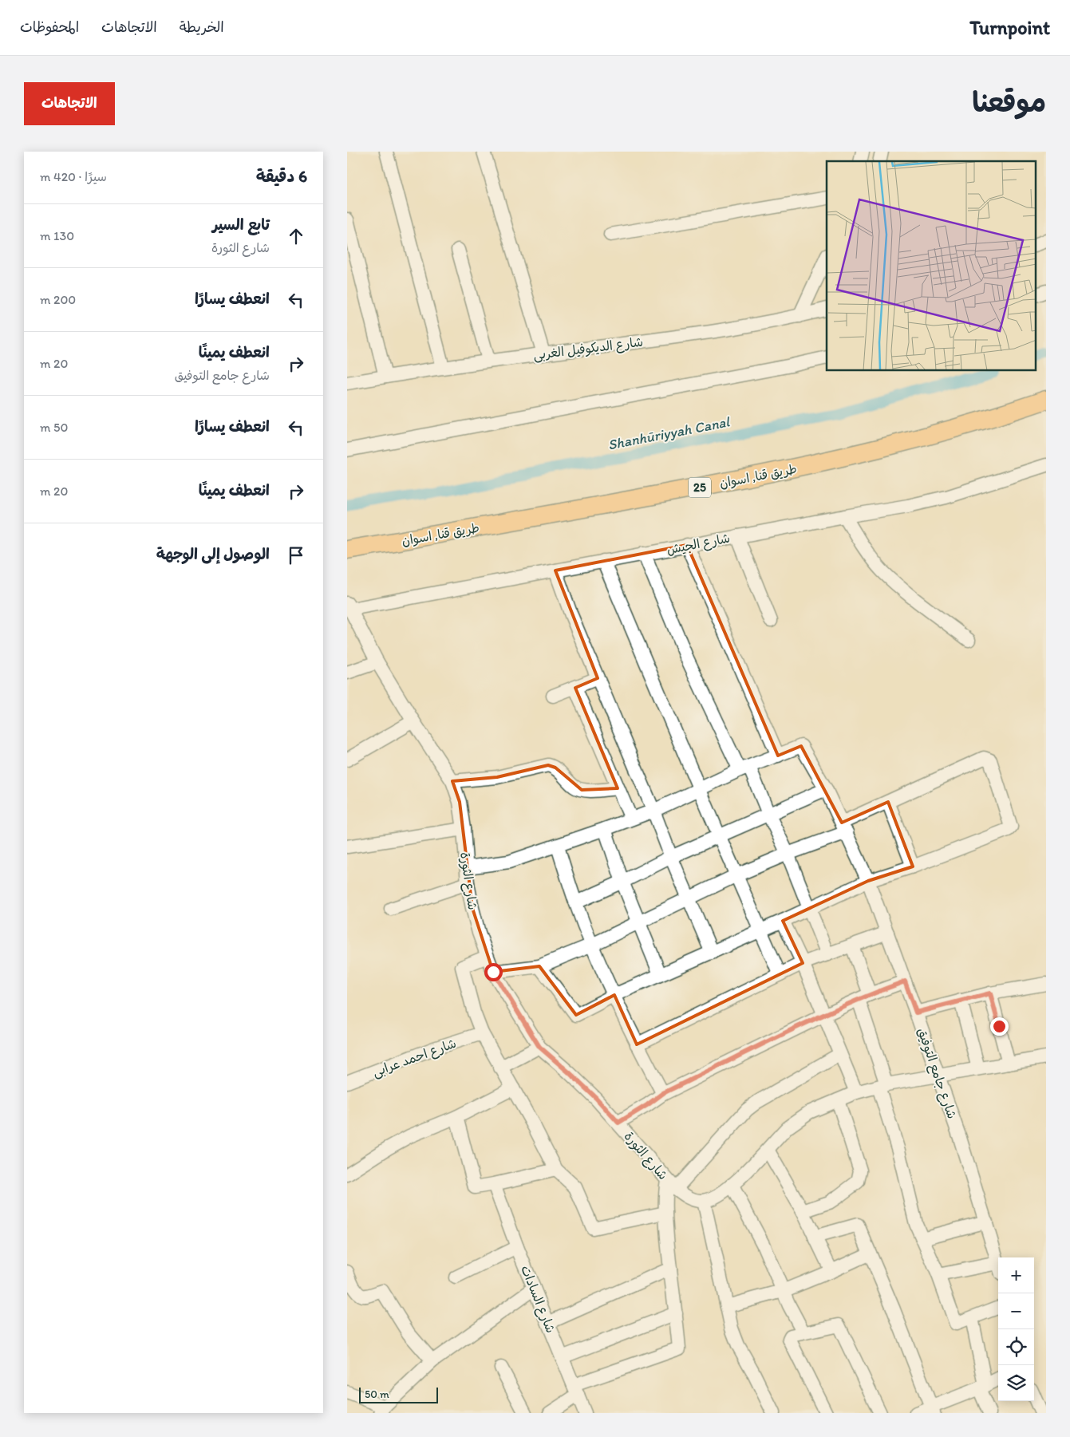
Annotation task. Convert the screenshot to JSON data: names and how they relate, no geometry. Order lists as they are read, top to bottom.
{
  "streets": {
    "highway": ["طريق قنا, اسوان", "25"],
    "street": [
      "شارع الديكوفيل الغربى",
      "شارع الجيش",
      "شارع الثورة",
      "شارع احمد عرابى",
      "شارع جامع التوفيق",
      "شارع السادات"
    ]
  },
  "crossings": [
    ["شارع الجيش", "شارع الثورة"]
  ],
  "water": ["Shanhūriyyah Canal"],
  "scale_bar": "50 m",
  "page": {
    "header": "Turnpoint",
    "nav": ["الخريطة", "الاتجاهات", "المحفوظات"],
    "title": "موقعنا",
    "buttons": "الاتجاهات",
    "heading": ["6 دقيقة", "سيرًا · 420 m"],
    "list": [
      ["تابع السير", "شارع الثورة", "130 m"],
      ["انعطف يسارًا", "200 m"],
      ["انعطف يمينًا", "شارع جامع التوفيق", "20 m"],
      ["انعطف يسارًا", "50 m"],
      ["انعطف يمينًا", "20 m"],
      "الوصول إلى الوجهة"
    ],
    "map_buttons": ["+", "−"],
    "scale": "50 m"
  }
}
